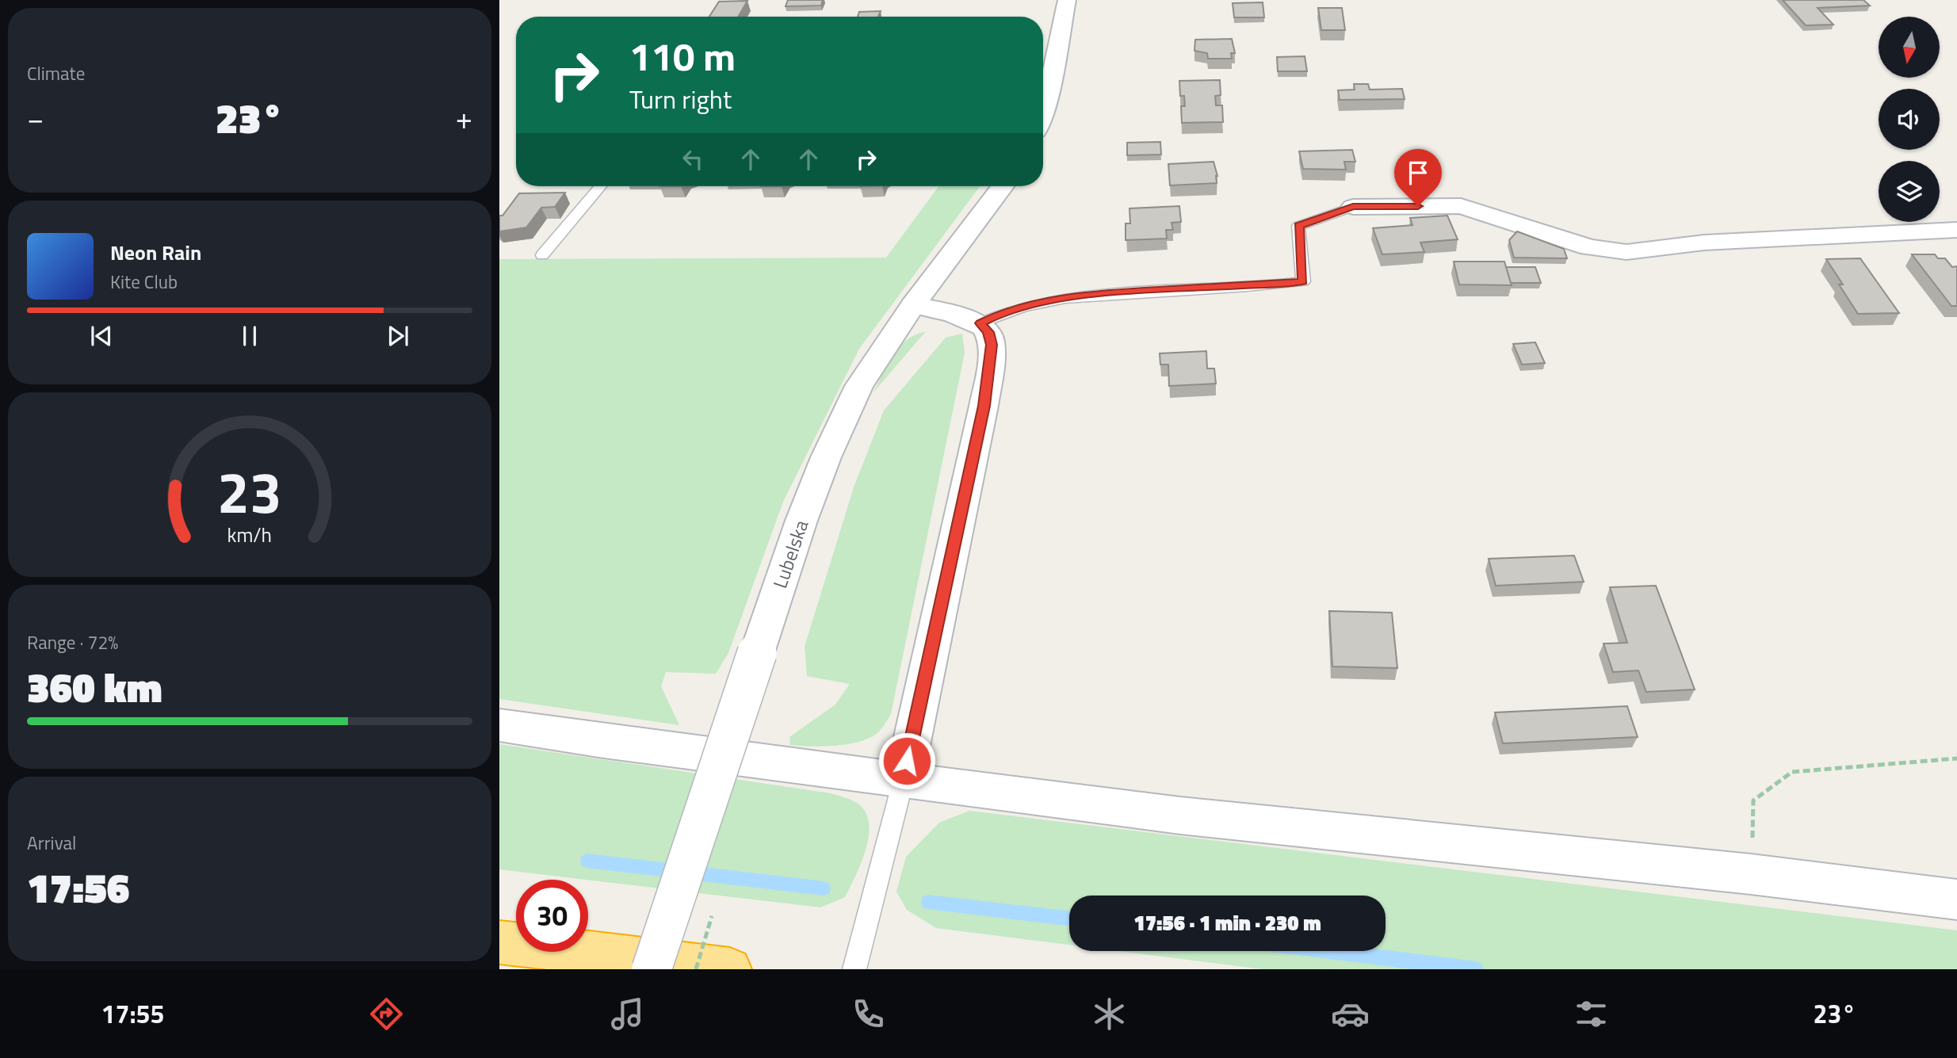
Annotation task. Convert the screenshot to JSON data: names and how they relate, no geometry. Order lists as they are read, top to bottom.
{
  "streets": {
    "street": ["Lubelska"]
  },
  "north": "bottom",
  "page": {
    "tile": [
      "Climate",
      ["Range · 72%", "360 km"],
      ["Arrival", "17:56"]
    ],
    "turn": ["110 m", "Turn right"],
    "heat": ["−", "23°", "+"],
    "song": ["Neon Rain", "Kite Club"],
    "limit": "30",
    "trip": "17:56 · 1 min · 230 m",
    "tabs": ["17:55", "23°"],
    "gauge": ["23", "km/h"]
  }
}
